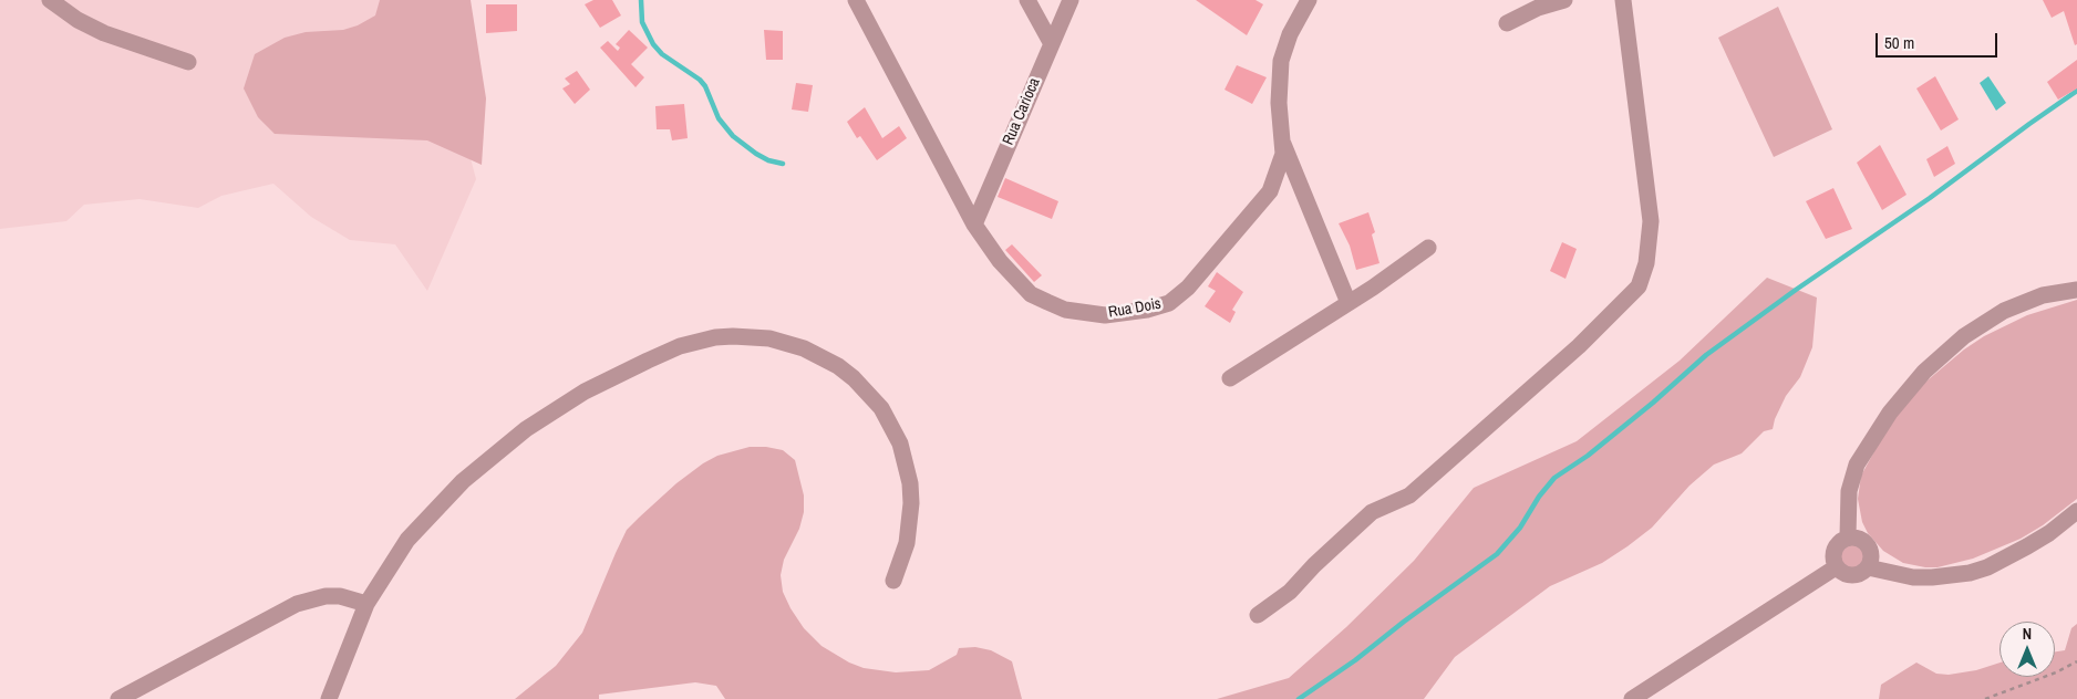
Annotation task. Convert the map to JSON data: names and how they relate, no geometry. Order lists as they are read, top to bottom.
{
  "streets": {
    "street": ["Rua Carioca", "Rua Dois"]
  },
  "crossings": [
    ["Rua Carioca", "Rua Dois"]
  ],
  "scale_bar": "50 m",
  "north": "top"
}
